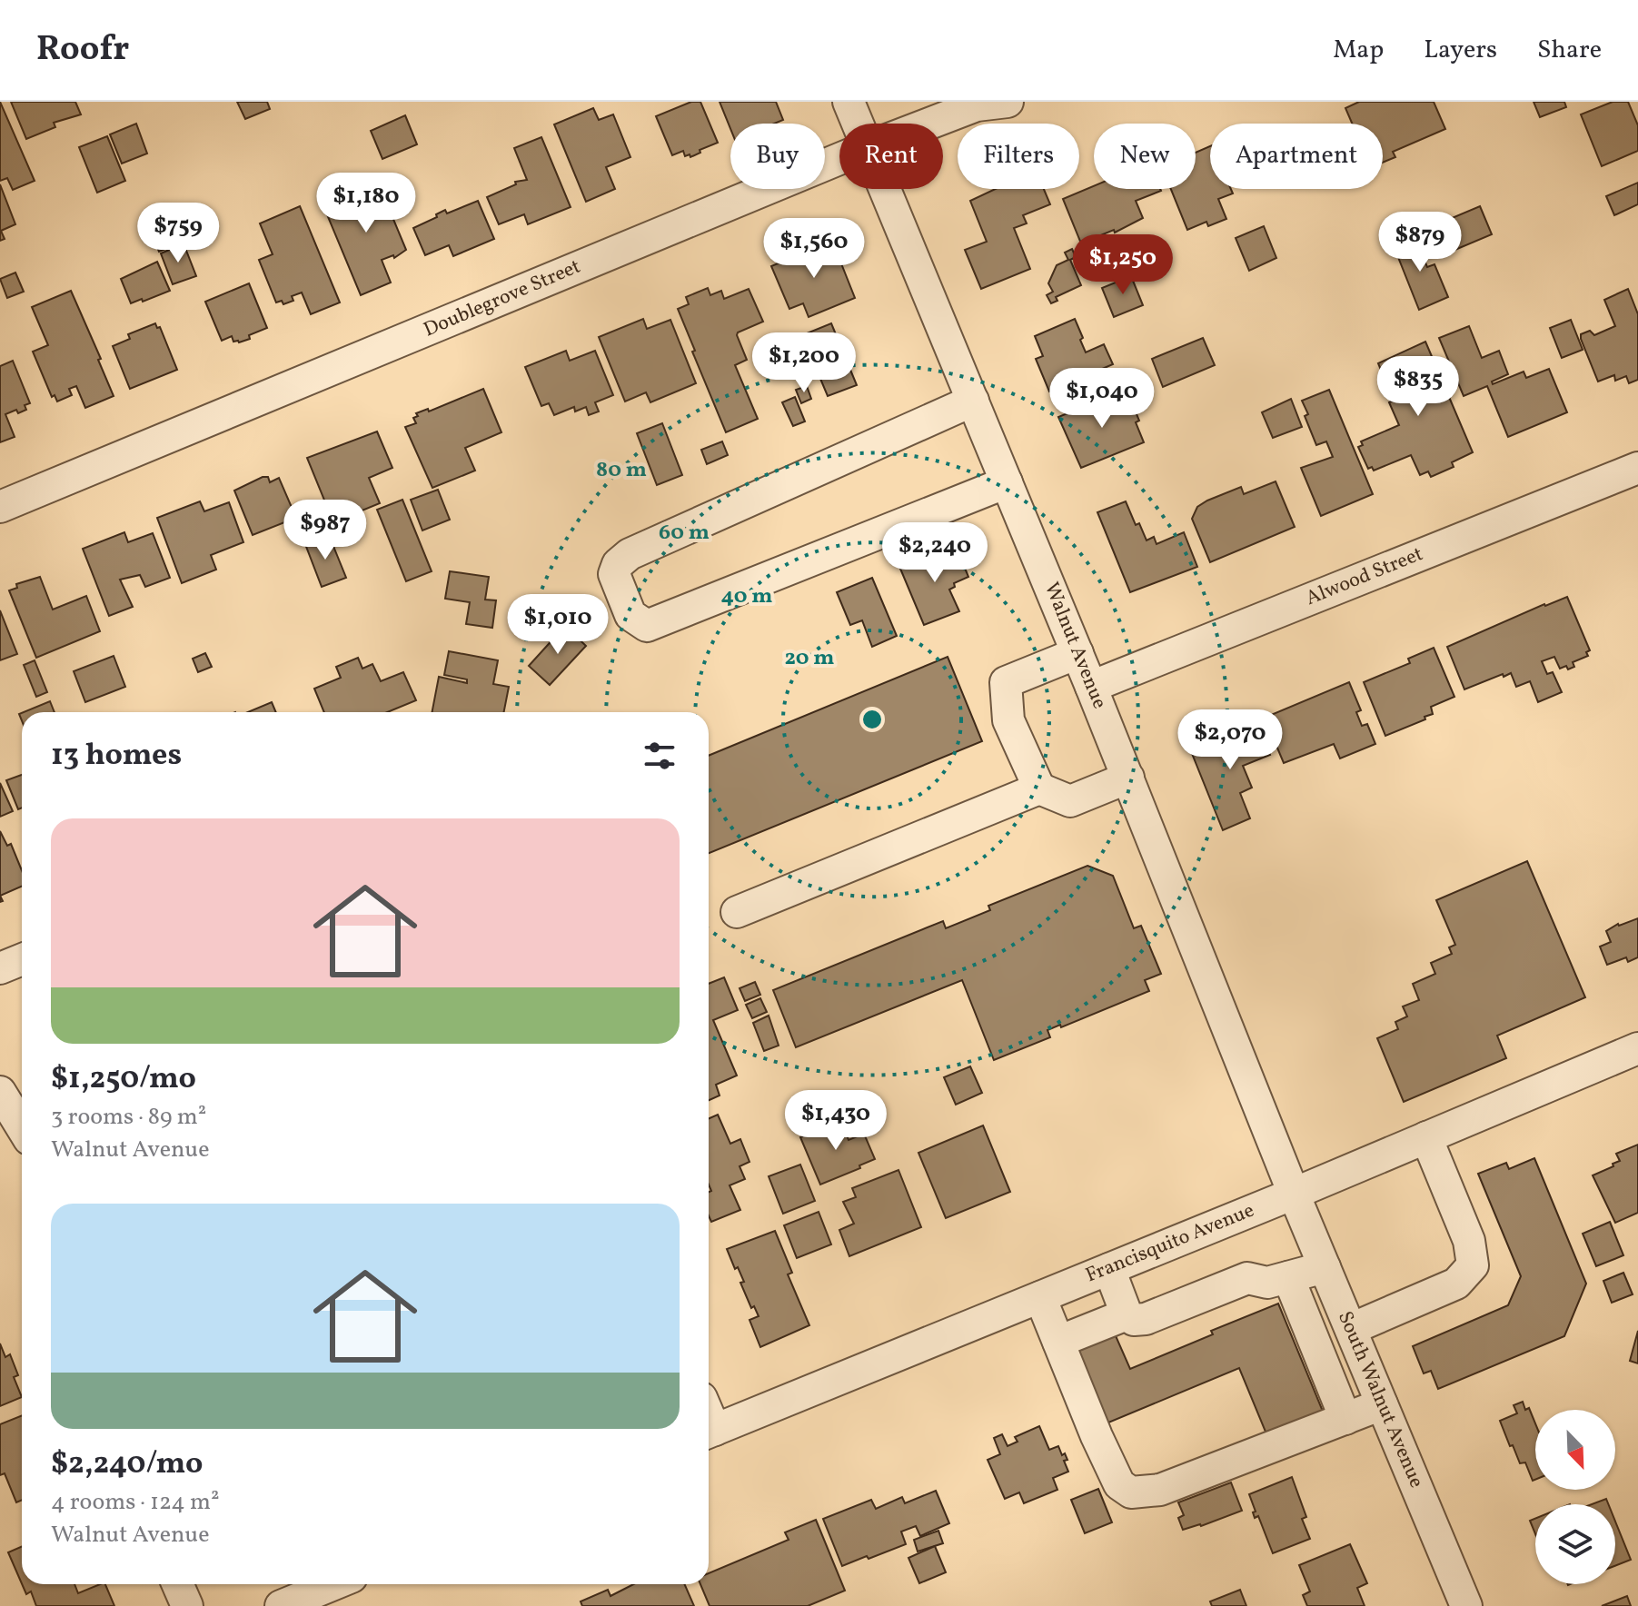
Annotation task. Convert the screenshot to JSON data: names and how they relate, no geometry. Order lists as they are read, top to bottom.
{
  "streets": {
    "street": [
      "Doublegrove Street",
      "Alwood Street",
      "Walnut Avenue",
      "Francisquito Avenue",
      "South Walnut Avenue"
    ]
  },
  "crossings": [
    ["Alwood Street", "Walnut Avenue"],
    ["Walnut Avenue", "Francisquito Avenue"],
    ["Walnut Avenue", "South Walnut Avenue"],
    ["Francisquito Avenue", "South Walnut Avenue"]
  ],
  "north": "bottom right",
  "page": {
    "header": "Roofr",
    "nav": ["Map", "Layers", "Share"],
    "chip": [
      "Buy",
      "Rent",
      "Filters",
      "New",
      "Apartment"
    ],
    "price": [
      "$1,180",
      "$759",
      "$879",
      "$1,560",
      "$1,250",
      "$1,200",
      "$835",
      "$1,040",
      "$987",
      "$2,240",
      "$1,010",
      "$2,070",
      "$1,430"
    ],
    "heading": "13 homes",
    "list": [
      {
        "name": "$1,250/mo",
        "note": "3 rooms · 89 m² · Walnut Avenue"
      },
      {
        "name": "$2,240/mo",
        "note": "4 rooms · 124 m² · Walnut Avenue"
      }
    ]
  },
  "rings": [
    "80 m",
    "60 m",
    "40 m",
    "20 m"
  ]
}
